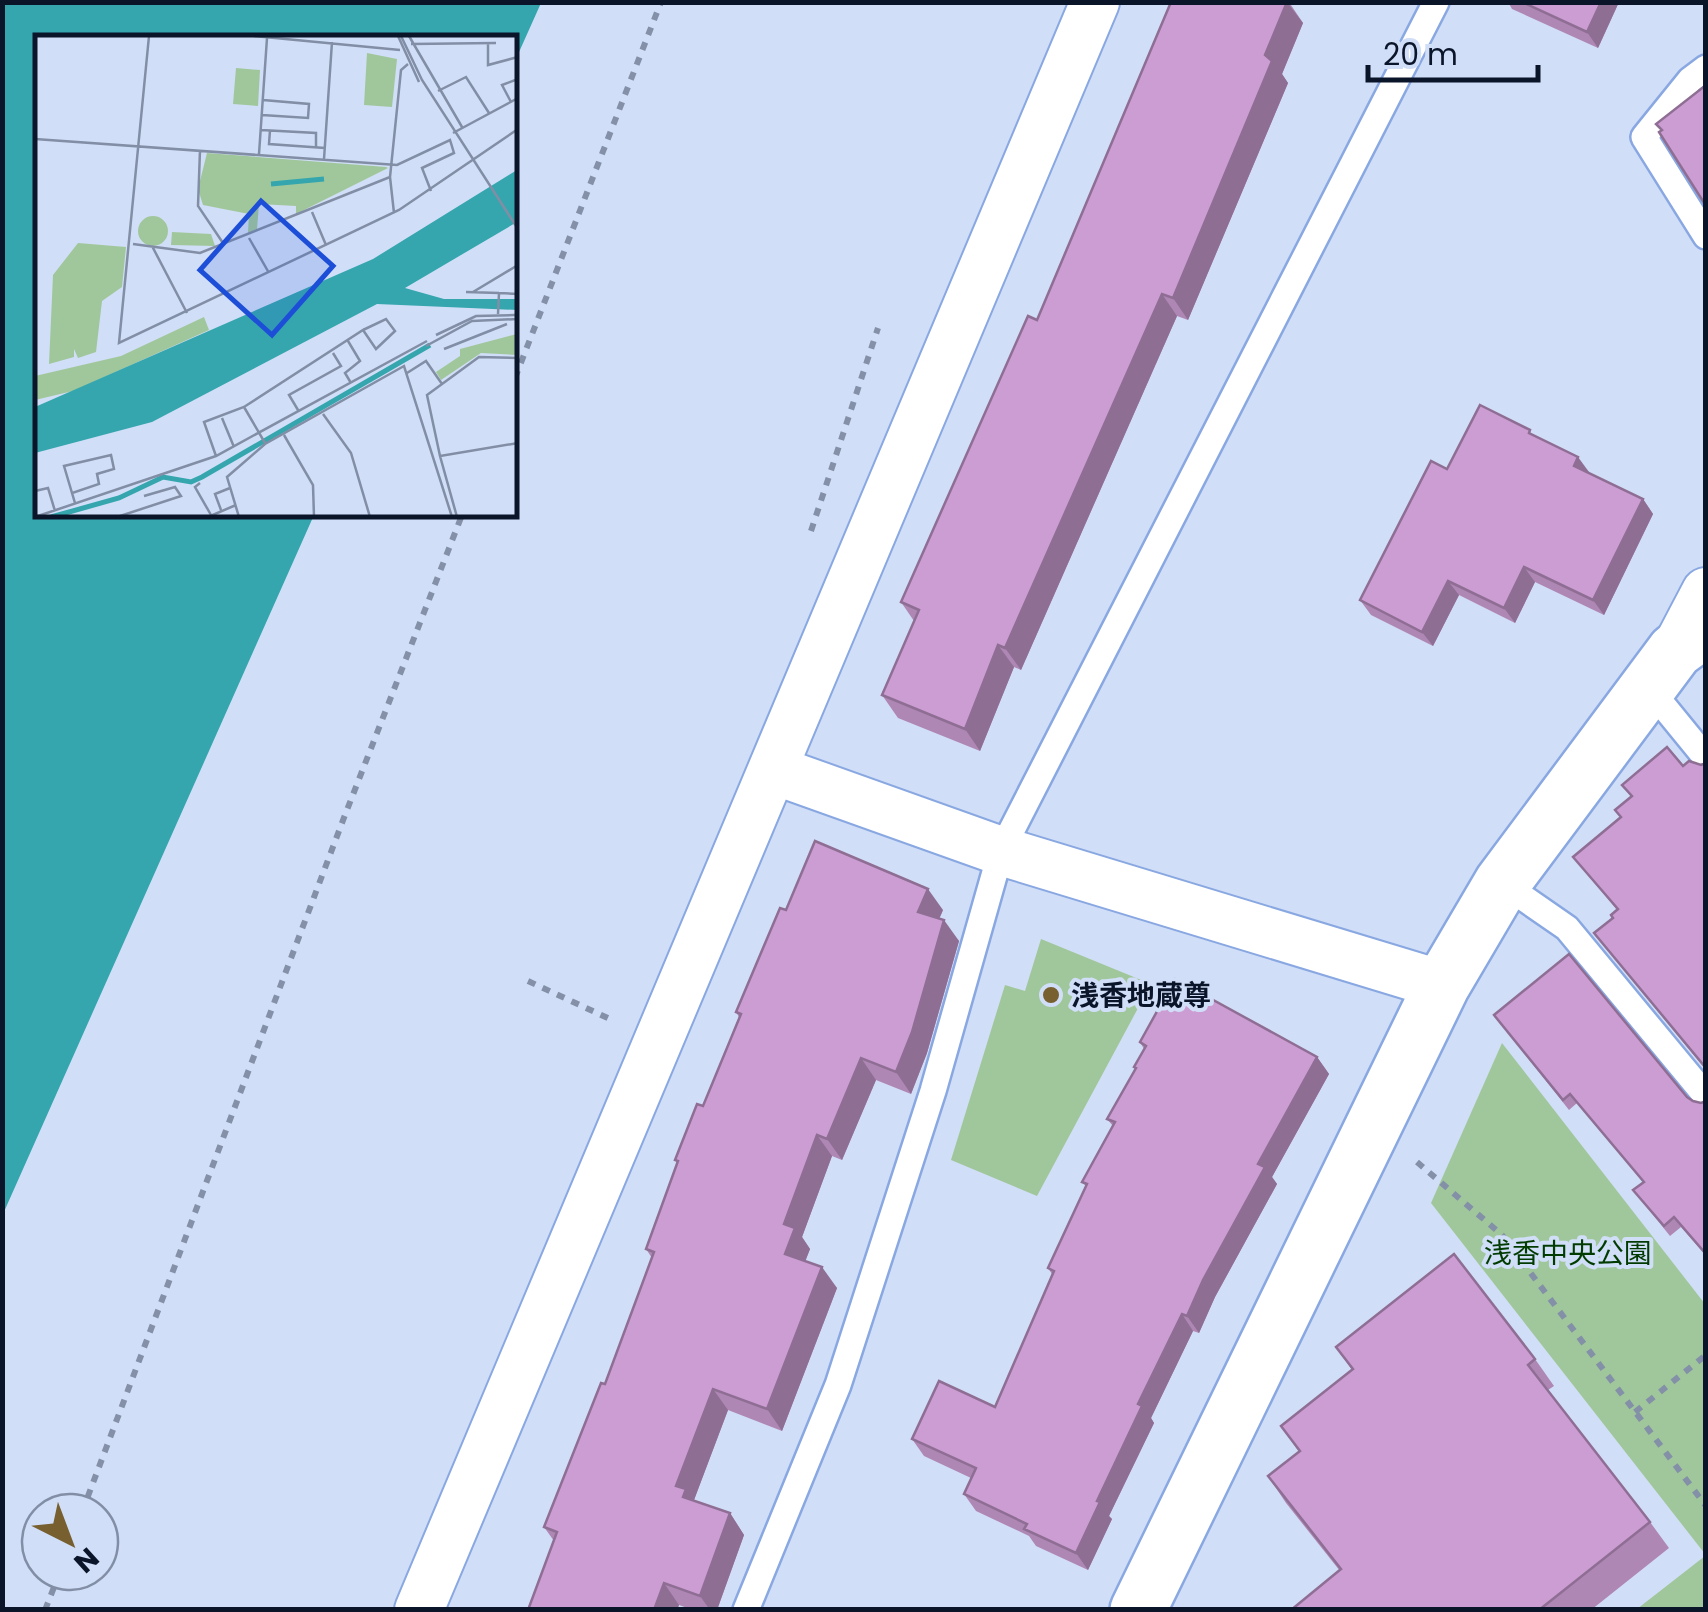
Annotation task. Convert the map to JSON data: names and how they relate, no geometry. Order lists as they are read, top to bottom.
{
  "parks": ["浅香中央公園"],
  "places": ["浅香地蔵尊"],
  "scale_bar": "20 m",
  "north": "bottom right"
}
